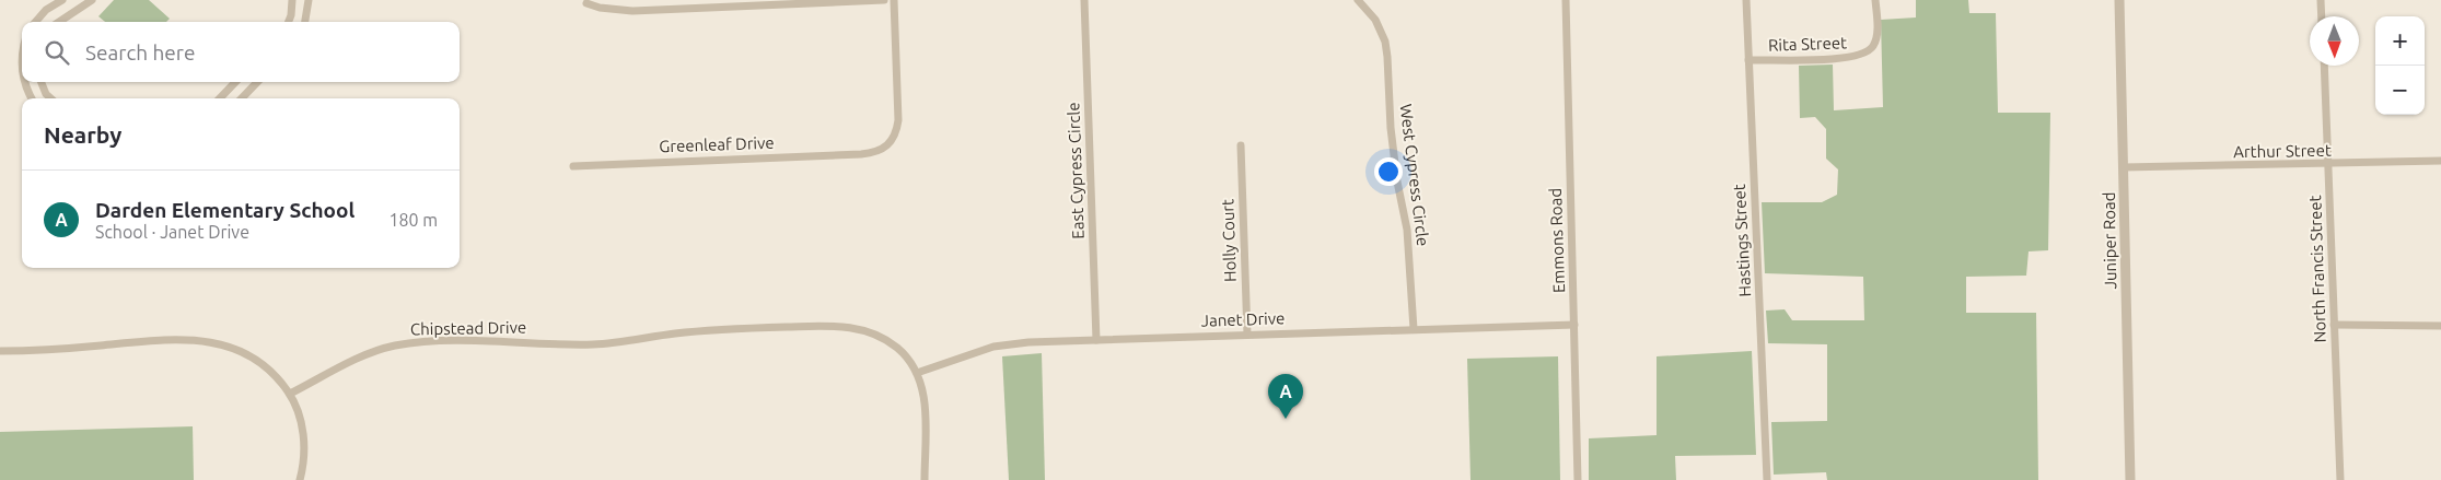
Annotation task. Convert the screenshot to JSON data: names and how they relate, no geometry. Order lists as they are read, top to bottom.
{
  "streets": {
    "street": [
      "Rita Street",
      "Greenleaf Drive",
      "Arthur Street",
      "East Cypress Circle",
      "West Cypress Circle",
      "Holly Court",
      "Emmons Road",
      "Hastings Street",
      "Juniper Road",
      "North Francis Street",
      "Janet Drive",
      "Chipstead Drive"
    ]
  },
  "crossings": [
    ["Rita Street", "Hastings Street"],
    ["Arthur Street", "Juniper Road"],
    ["Arthur Street", "North Francis Street"],
    ["East Cypress Circle", "Janet Drive"],
    ["West Cypress Circle", "Janet Drive"],
    ["Holly Court", "Janet Drive"],
    ["Emmons Road", "Janet Drive"],
    ["Janet Drive", "Chipstead Drive"]
  ],
  "north": "bottom",
  "page": {
    "map_buttons": ["+", "−"],
    "search": "Search here",
    "heading": "Nearby",
    "list": [
      {
        "mark": "A",
        "name": "Darden Elementary School",
        "note": "School · Janet Drive",
        "value": "180 m"
      }
    ],
    "pins": "A"
  }
}
